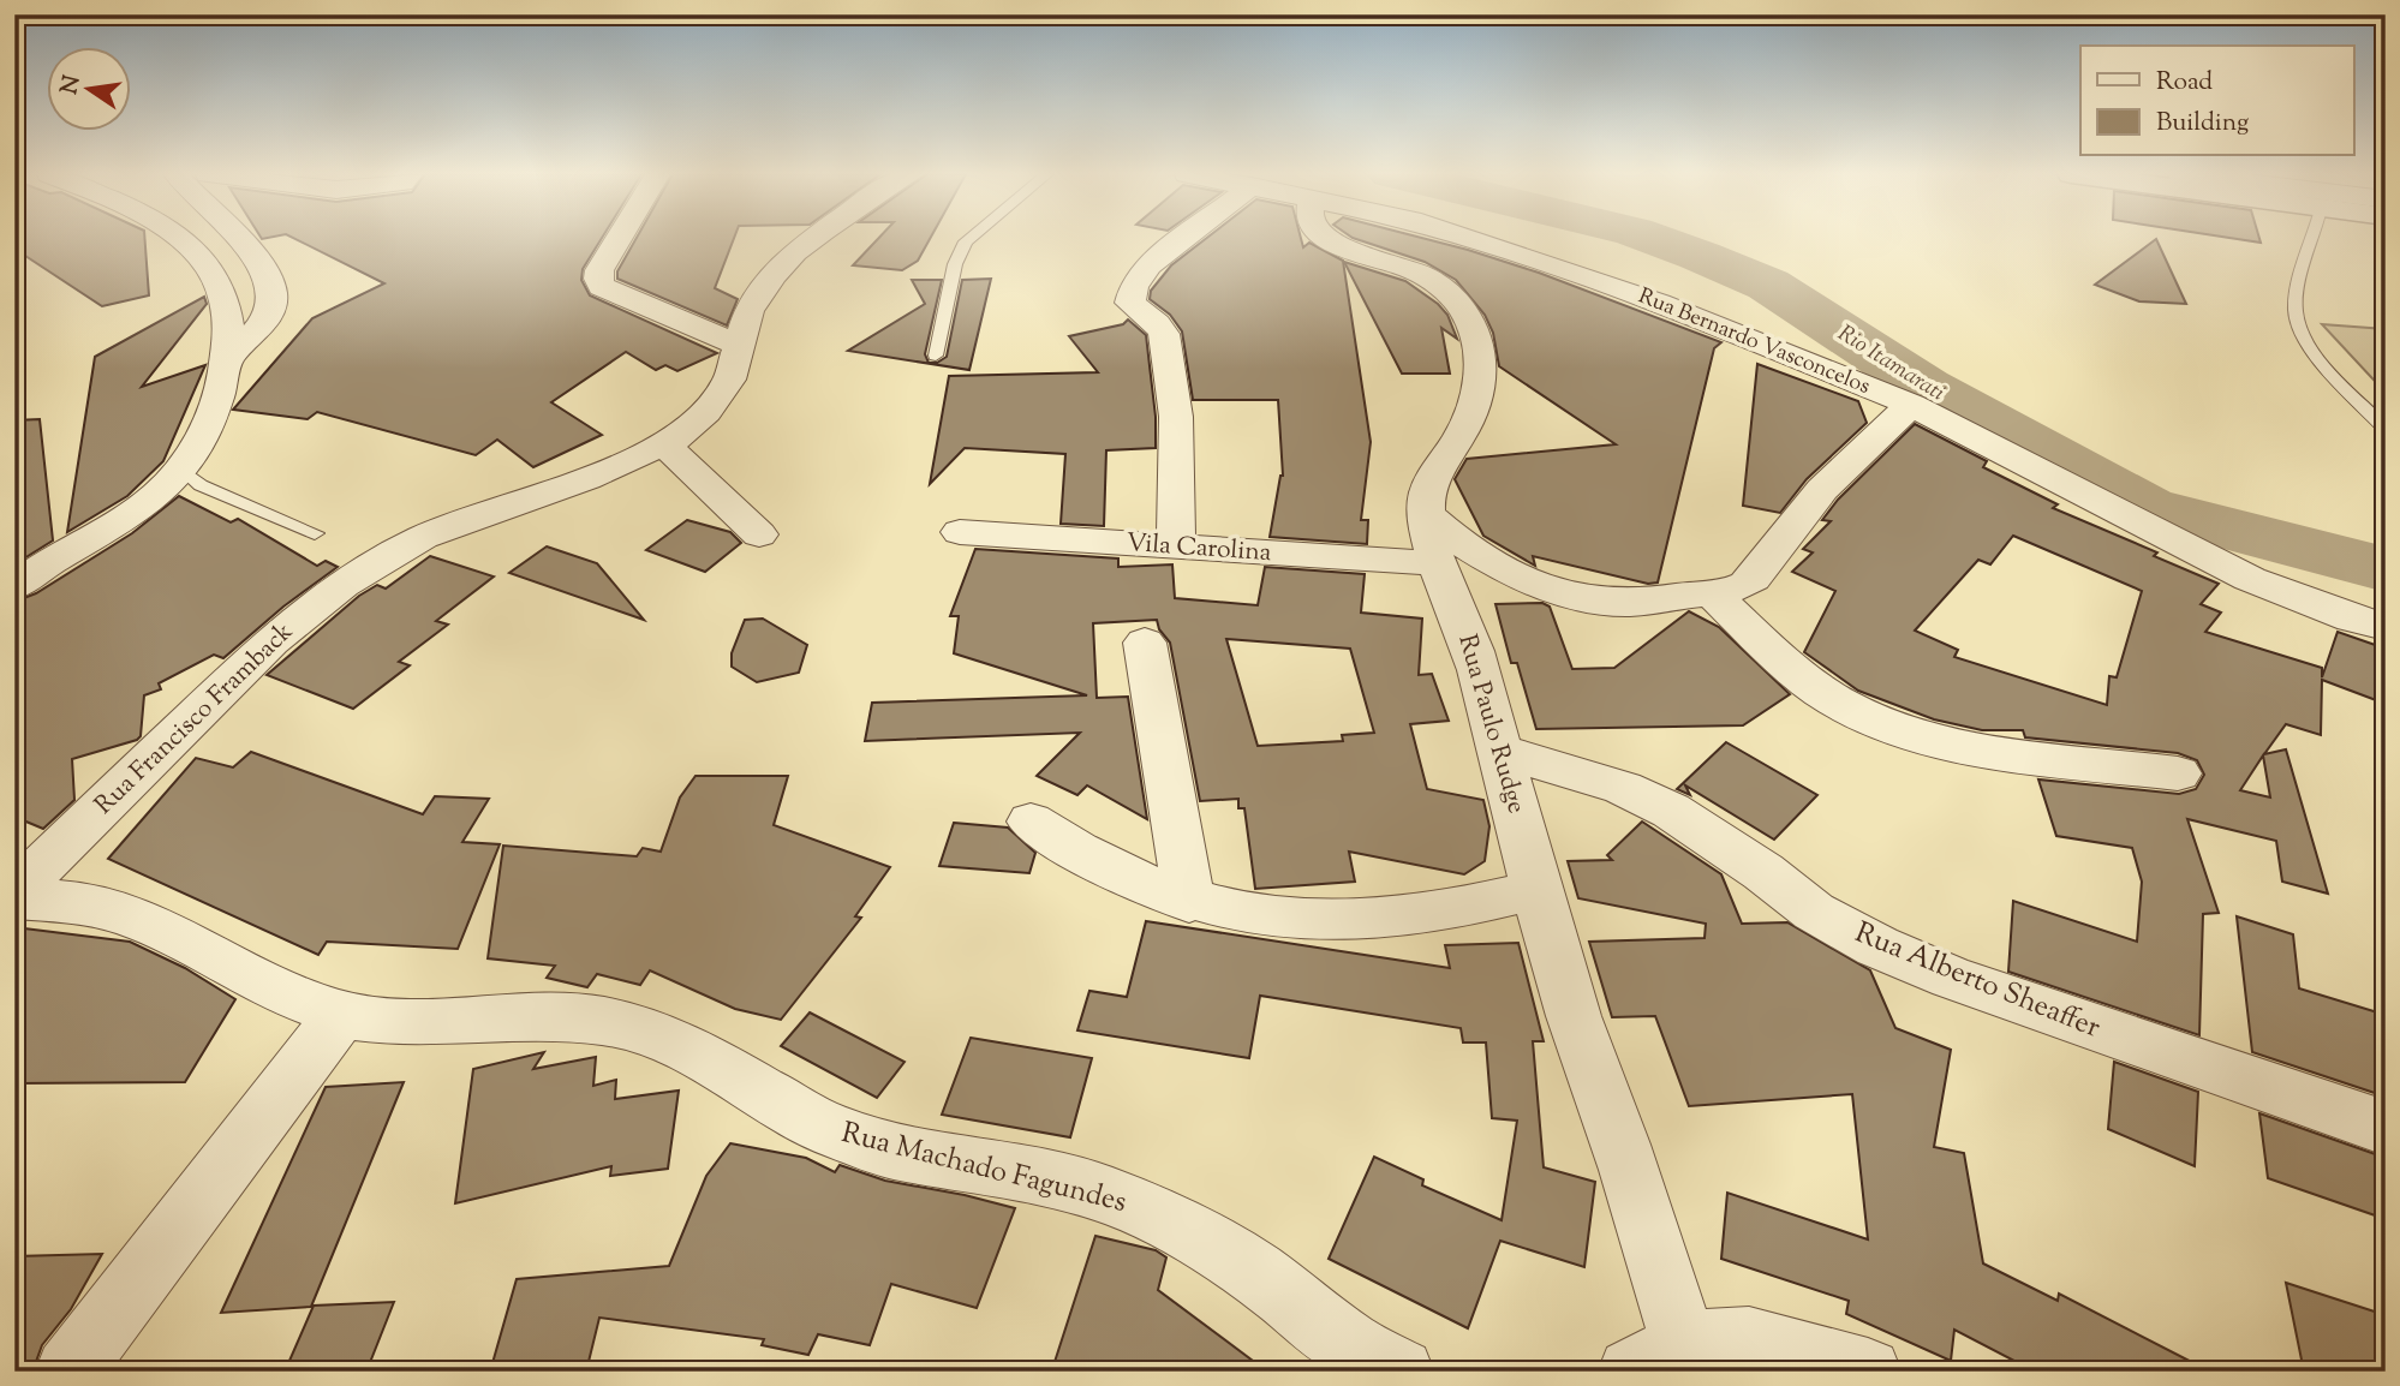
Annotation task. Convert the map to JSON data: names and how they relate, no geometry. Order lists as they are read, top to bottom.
{
  "streets": {
    "street": [
      "Rua Bernardo Vasconcelos",
      "Vila Carolina",
      "Rua Francisco Framback",
      "Rua Paulo Rudge",
      "Rua Alberto Sheaffer",
      "Rua Machado Fagundes"
    ]
  },
  "crossings": [
    ["Vila Carolina", "Rua Paulo Rudge"],
    ["Rua Francisco Framback", "Rua Machado Fagundes"],
    ["Rua Paulo Rudge", "Rua Alberto Sheaffer"]
  ],
  "water": ["Rio Itamarati"],
  "legend": ["Road", "Building"],
  "north": "left"
}
